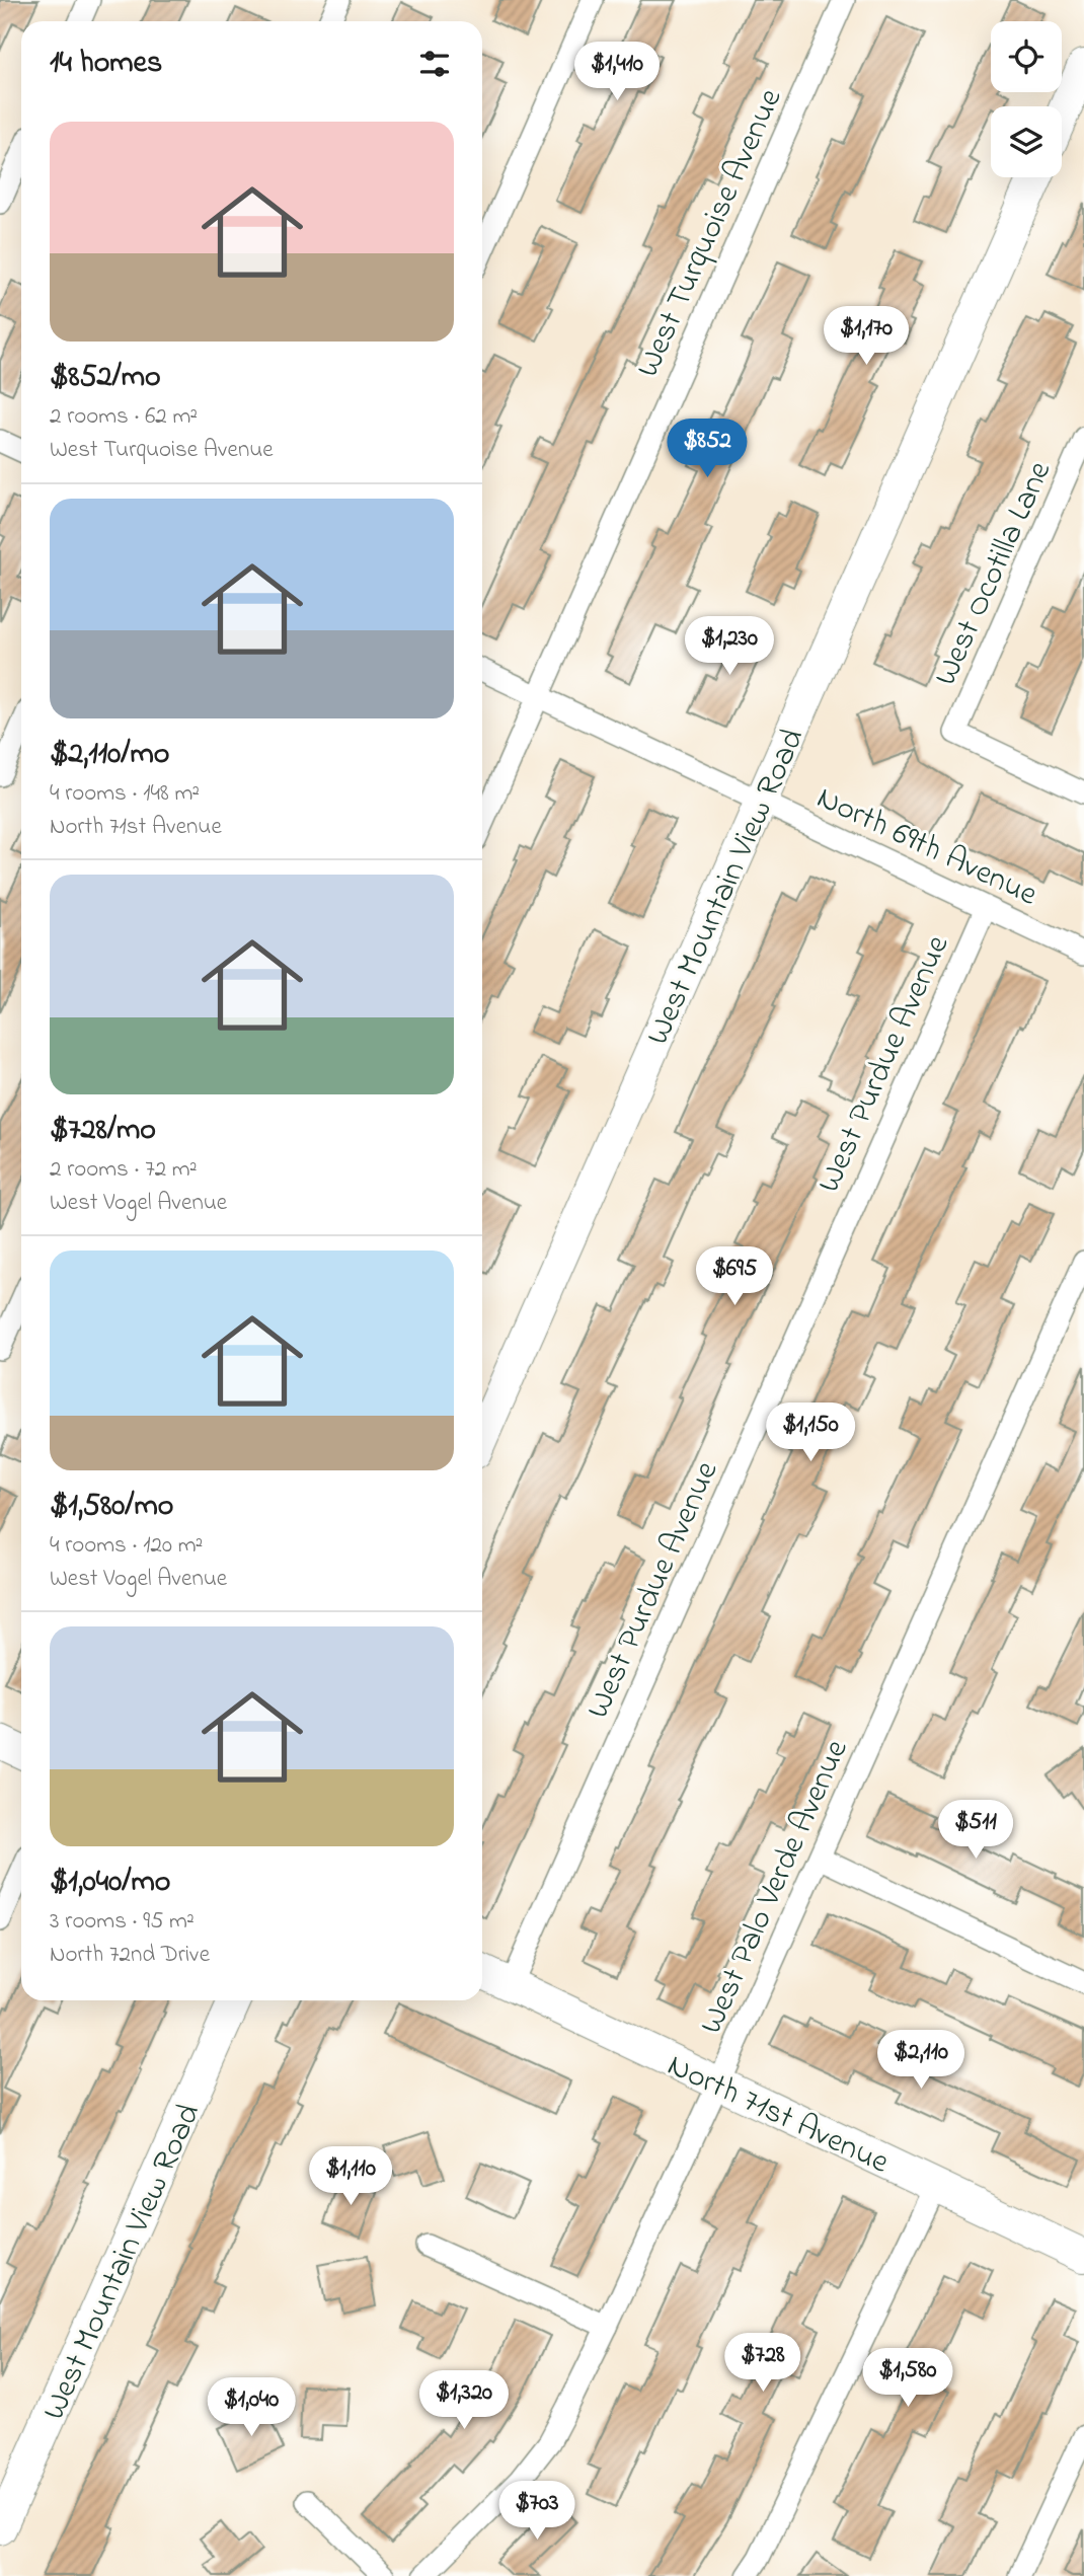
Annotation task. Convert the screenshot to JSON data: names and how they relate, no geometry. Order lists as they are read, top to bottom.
{
  "streets": {
    "street": [
      "West Turquoise Avenue",
      "West Ocotilla Lane",
      "North 69th Avenue",
      "West Mountain View Road",
      "West Purdue Avenue",
      "West Palo Verde Avenue",
      "North 71st Avenue"
    ]
  },
  "crossings": [
    ["West Turquoise Avenue", "North 69th Avenue"],
    ["North 69th Avenue", "West Mountain View Road"],
    ["North 69th Avenue", "West Purdue Avenue"],
    ["West Purdue Avenue", "North 71st Avenue"],
    ["West Palo Verde Avenue", "North 71st Avenue"]
  ],
  "page": {
    "heading": "14 homes",
    "price": [
      "$1,410",
      "$1,170",
      "$852",
      "$1,230",
      "$695",
      "$1,150",
      "$511",
      "$2,110",
      "$1,110",
      "$728",
      "$1,580",
      "$1,320",
      "$1,040",
      "$703"
    ],
    "list": [
      {
        "name": "$852/mo",
        "note": "2 rooms · 62 m² · West Turquoise Avenue"
      },
      {
        "name": "$2,110/mo",
        "note": "4 rooms · 148 m² · North 71st Avenue"
      },
      {
        "name": "$728/mo",
        "note": "2 rooms · 72 m² · West Vogel Avenue"
      },
      {
        "name": "$1,580/mo",
        "note": "4 rooms · 120 m² · West Vogel Avenue"
      },
      {
        "name": "$1,040/mo",
        "note": "3 rooms · 95 m² · North 72nd Drive"
      }
    ]
  }
}
